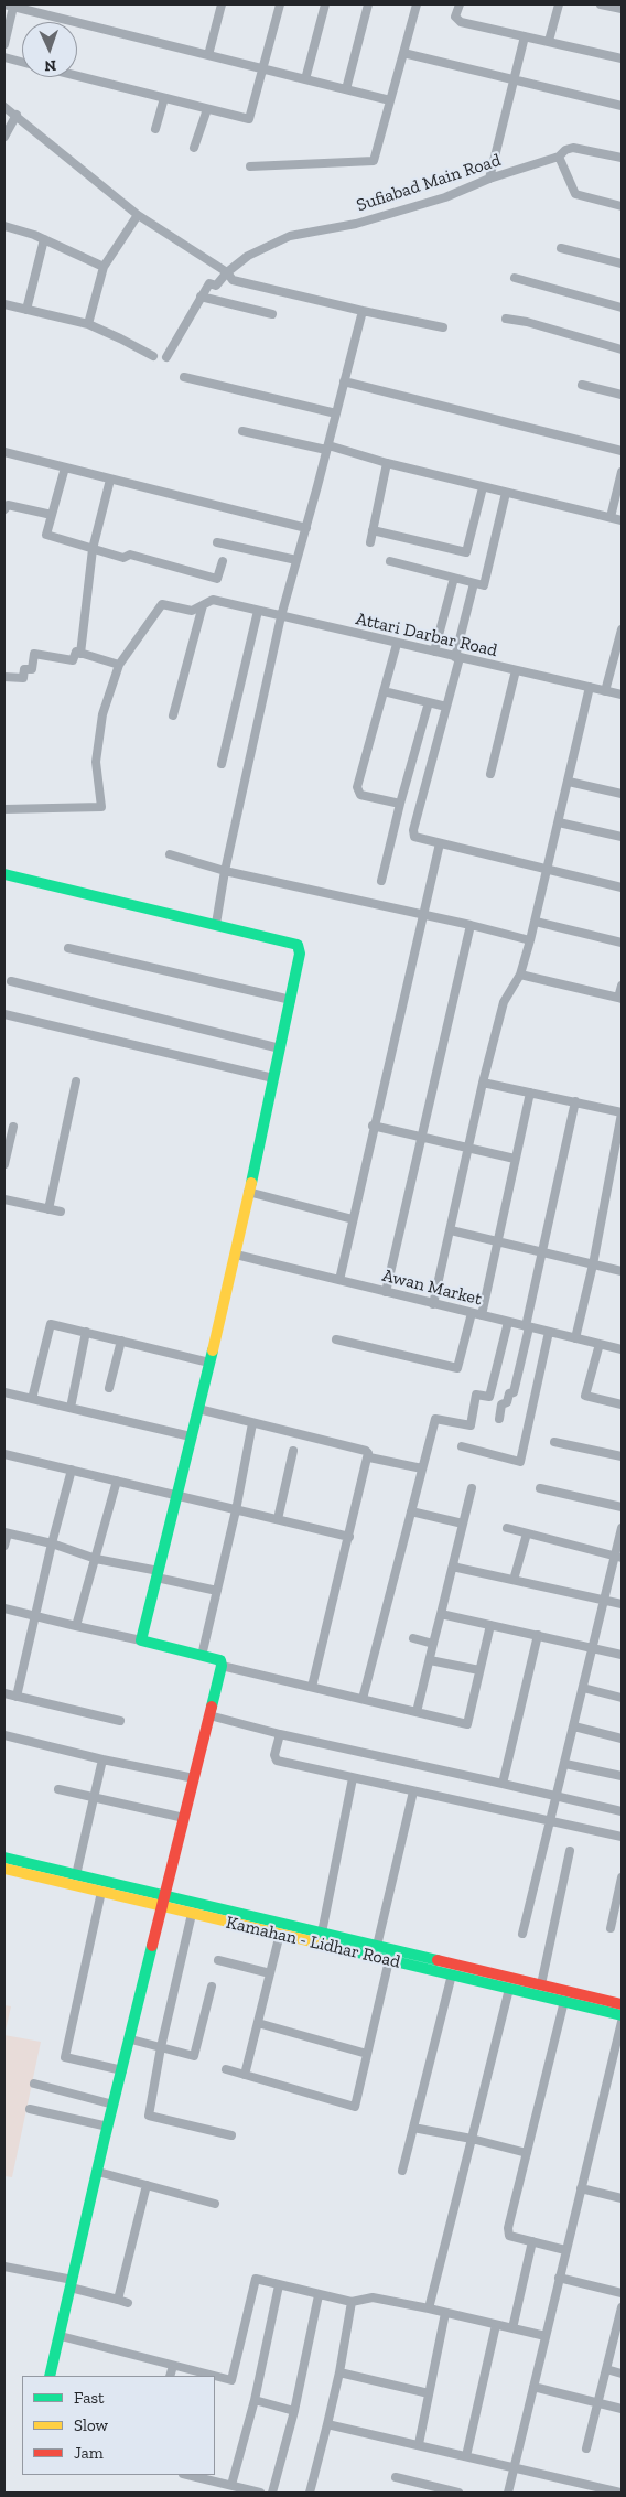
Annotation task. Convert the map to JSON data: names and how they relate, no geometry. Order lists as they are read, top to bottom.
{
  "streets": {
    "street": [
      "Sufiabad Main Road",
      "Attari Darbar Road",
      "Awan Market",
      "Kamahan - Lidhar Road"
    ]
  },
  "legend": ["Fast", "Slow", "Jam"],
  "north": "bottom"
}
